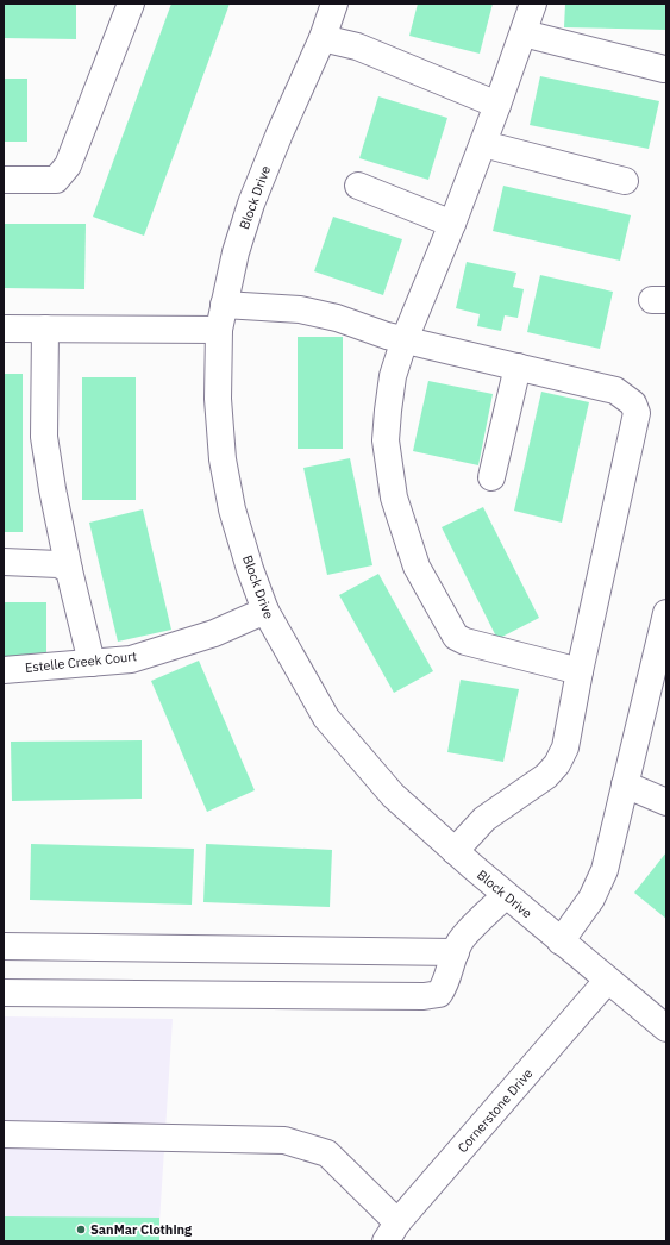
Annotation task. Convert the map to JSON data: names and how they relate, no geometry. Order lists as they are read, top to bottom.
{
  "streets": {
    "street": ["Block Drive", "Estelle Creek Court", "Cornerstone Drive"]
  },
  "crossings": [
    ["Block Drive", "Estelle Creek Court"],
    ["Block Drive", "Cornerstone Drive"]
  ],
  "places": ["SanMar Clothing"]
}
